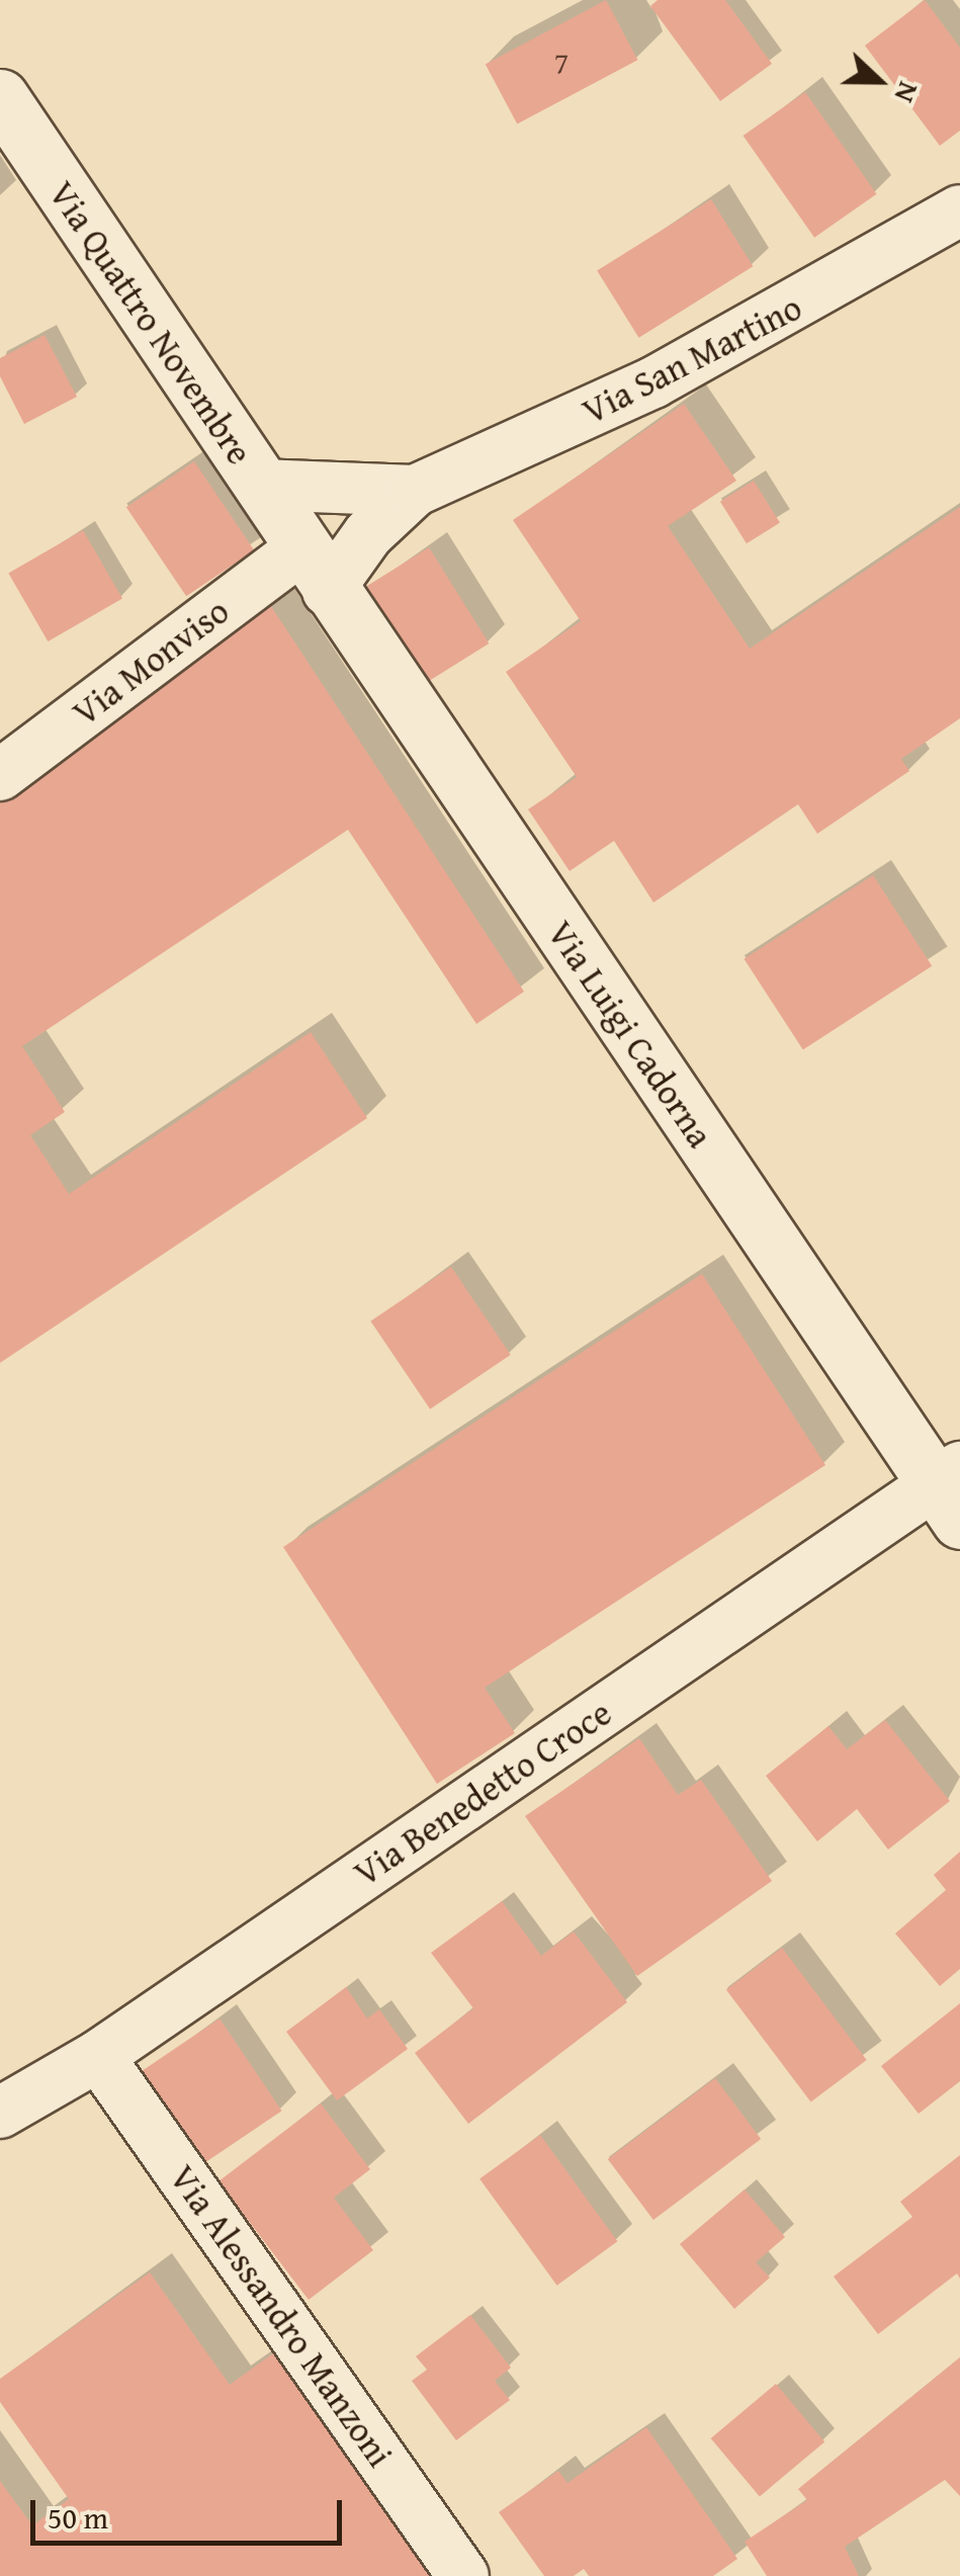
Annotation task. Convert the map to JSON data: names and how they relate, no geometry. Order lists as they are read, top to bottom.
{
  "streets": {
    "street": [
      "Via Quattro Novembre",
      "Via San Martino",
      "Via Monviso",
      "Via Luigi Cadorna",
      "Via Benedetto Croce",
      "Via Alessandro Manzoni"
    ]
  },
  "crossings": [
    ["Via Quattro Novembre", "Via Monviso"],
    ["Via Quattro Novembre", "Via Luigi Cadorna"],
    ["Via San Martino", "Via Monviso"],
    ["Via Monviso", "Via Luigi Cadorna"],
    ["Via Luigi Cadorna", "Via Benedetto Croce"],
    ["Via Benedetto Croce", "Via Alessandro Manzoni"]
  ],
  "house_numbers": ["7"],
  "scale_bar": "50 m",
  "north": "right"
}
